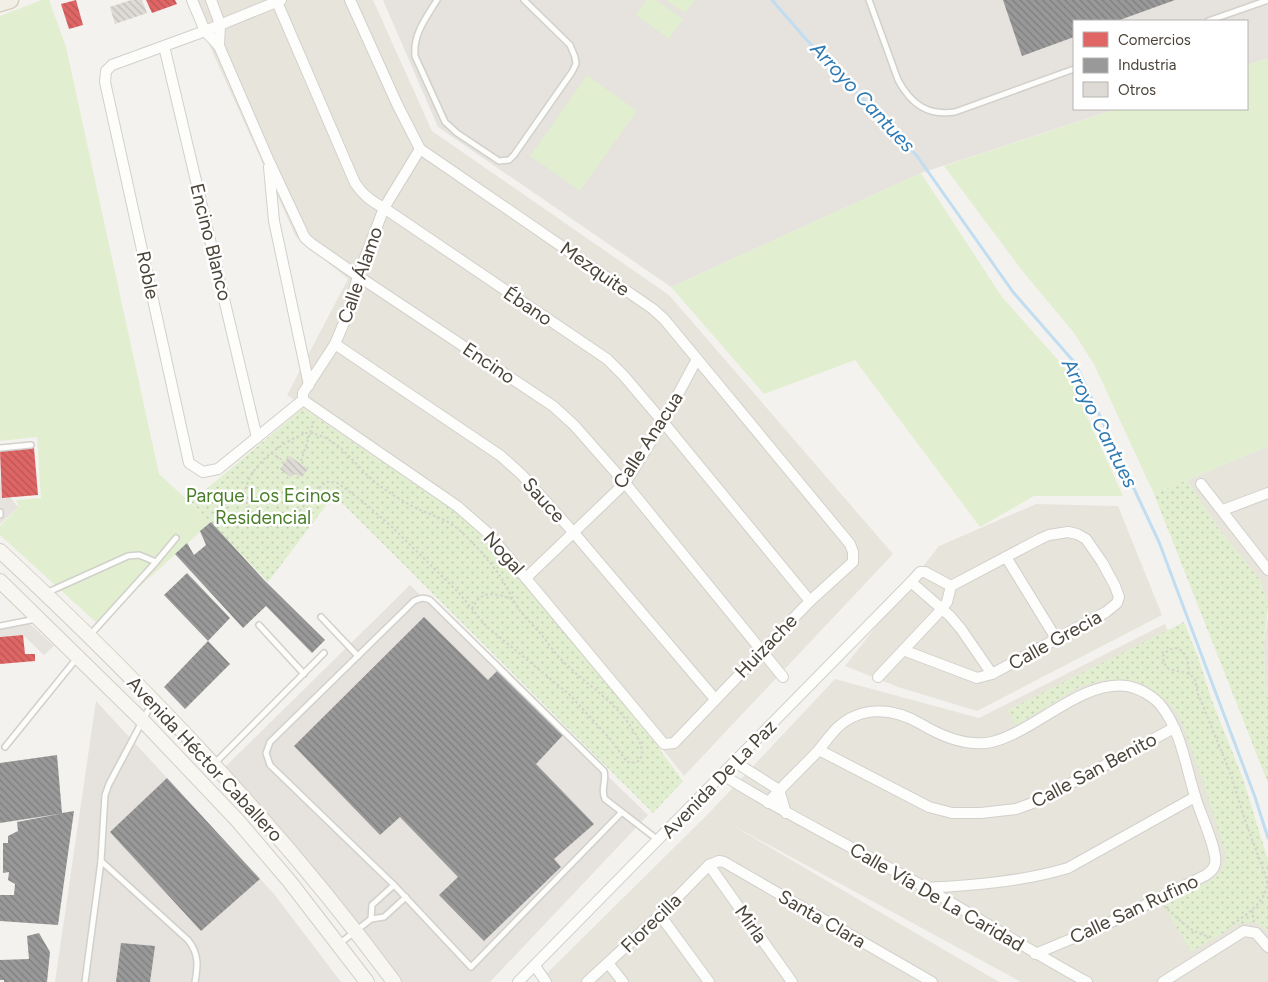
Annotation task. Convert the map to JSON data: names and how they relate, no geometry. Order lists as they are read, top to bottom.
{
  "streets": {
    "main road": ["Avenida Héctor Caballero"],
    "street": [
      "Encino Blanco",
      "Mezquite",
      "Roble",
      "Calle Álamo",
      "Ébano",
      "Encino",
      "Calle Anacua",
      "Sauce",
      "Nogal",
      "Calle Grecia",
      "Huizache",
      "Calle San Benito",
      "Avenida De La Paz",
      "Calle Vía De La Caridad",
      "Calle San Rufino",
      "Santa Clara",
      "Florecilla",
      "Mirla"
    ]
  },
  "crossings": [
    ["Encino Blanco", "Roble"],
    ["Mezquite", "Calle Álamo"],
    ["Mezquite", "Calle Anacua"],
    ["Mezquite", "Huizache"],
    ["Calle Álamo", "Ébano"],
    ["Calle Álamo", "Encino"],
    ["Calle Álamo", "Sauce"],
    ["Calle Álamo", "Nogal"],
    ["Ébano", "Calle Anacua"],
    ["Ébano", "Huizache"],
    ["Encino", "Calle Anacua"],
    ["Encino", "Huizache"],
    ["Calle Anacua", "Sauce"],
    ["Calle Anacua", "Nogal"],
    ["Sauce", "Huizache"],
    ["Nogal", "Huizache"],
    ["Avenida De La Paz", "Calle Vía De La Caridad"],
    ["Calle Vía De La Caridad", "Calle San Rufino"],
    ["Santa Clara", "Florecilla"],
    ["Santa Clara", "Mirla"],
    ["Florecilla", "Mirla"]
  ],
  "water": ["Arroyo Cantues"],
  "parks": ["Parque Los Ecinos Residencial"],
  "legend": ["Comercios", "Industria", "Otros"]
}
